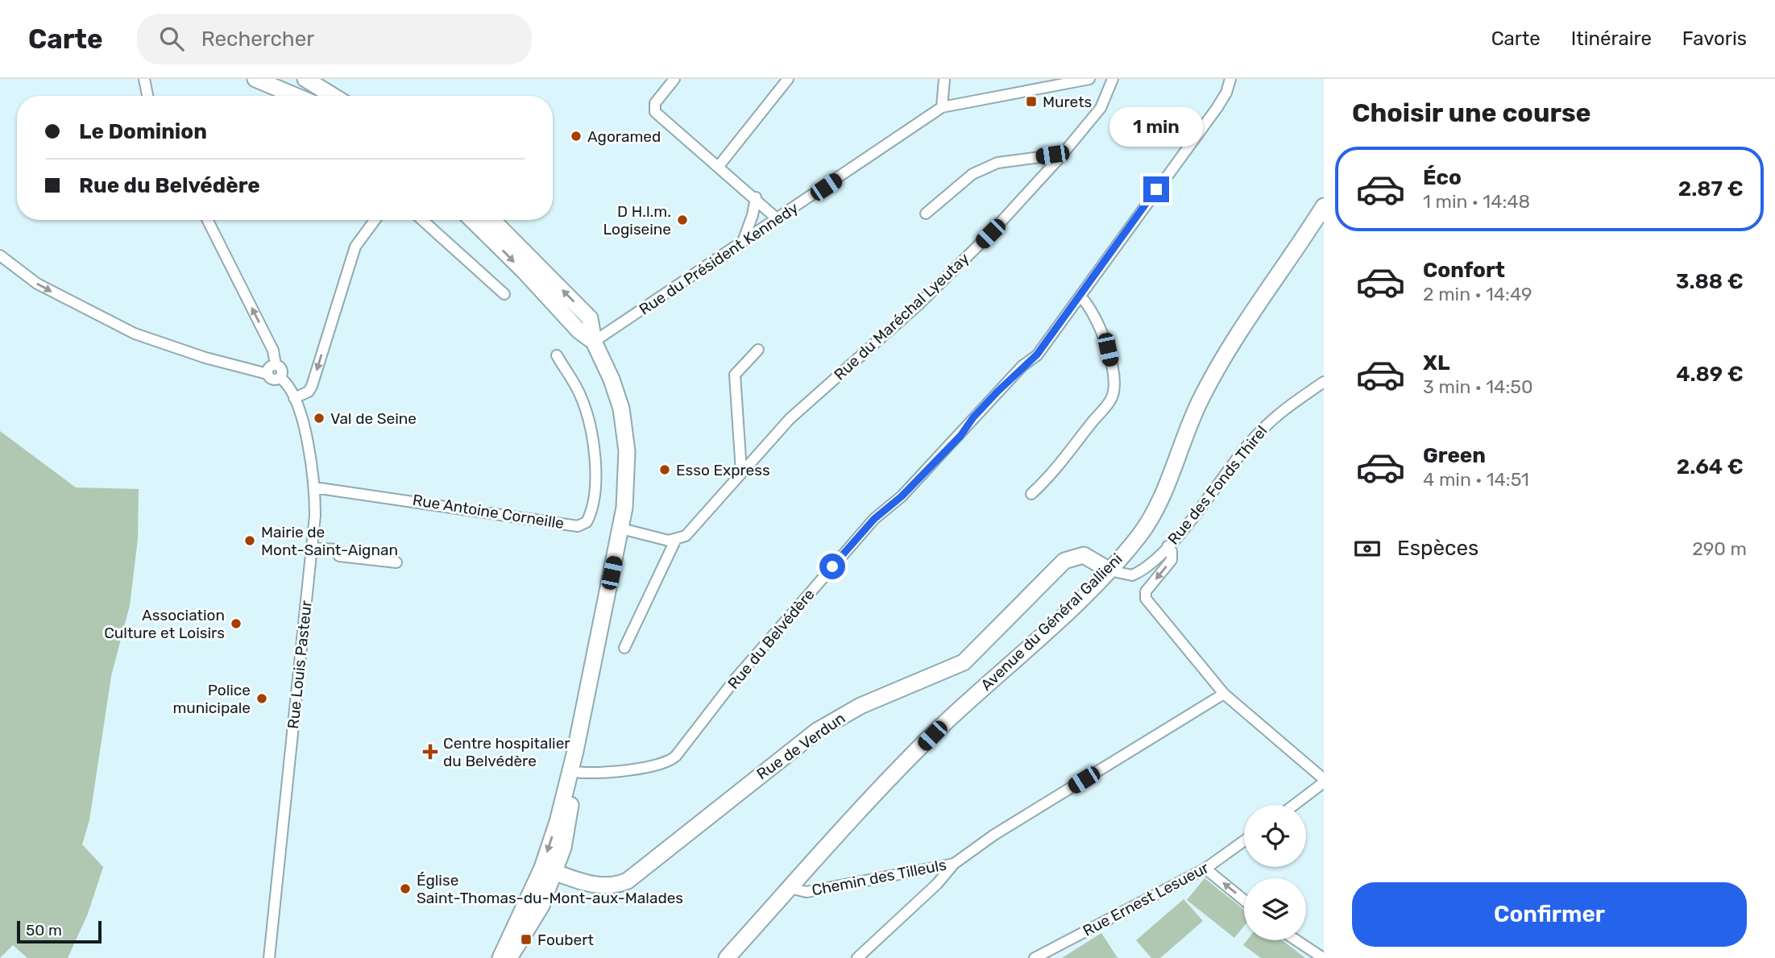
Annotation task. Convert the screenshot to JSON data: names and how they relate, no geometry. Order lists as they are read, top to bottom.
{
  "streets": {
    "street": [
      "Rue du Président Kennedy",
      "Rue du Maréchal Lyeutay",
      "Rue des Fonds Thirel",
      "Rue Antoine Corneille",
      "Avenue du Général Gallieni",
      "Rue du Belvédère",
      "Rue Louis Pasteur",
      "Rue de Verdun",
      "Chemin des Tilleuls",
      "Rue Ernest Lesueur"
    ]
  },
  "crossings": [
    ["Rue des Fonds Thirel", "Avenue du Général Gallieni"],
    ["Rue des Fonds Thirel", "Rue de Verdun"],
    ["Rue Antoine Corneille", "Rue Louis Pasteur"],
    ["Avenue du Général Gallieni", "Rue de Verdun"],
    ["Avenue du Général Gallieni", "Chemin des Tilleuls"]
  ],
  "places": {
    "transit": ["Murets", "Foubert"],
    "other": [
      "Agoramed",
      "D H.l.m. Logiseine",
      "Val de Seine",
      "Esso Express",
      "Mairie de Mont-Saint-Aignan",
      "Association Culture et Loisirs",
      "Police municipale",
      "Église Saint-Thomas-du-Mont-aux-Malades"
    ],
    "health": ["Centre hospitalier du Belvédère"]
  },
  "scale_bar": "50 m",
  "page": {
    "header": "Carte",
    "search": "Rechercher",
    "nav": ["Carte", "Itinéraire", "Favoris"],
    "heading": "Choisir une course",
    "banner": ["Le Dominion", "Rue du Belvédère"],
    "bubble": "1 min",
    "list": [
      {
        "name": "Éco",
        "note": "1 min · 14:48",
        "value": "2.87 €"
      },
      {
        "name": "Confort",
        "note": "2 min · 14:49",
        "value": "3.88 €"
      },
      {
        "name": "XL",
        "note": "3 min · 14:50",
        "value": "4.89 €"
      },
      {
        "name": "Green",
        "note": "4 min · 14:51",
        "value": "2.64 €"
      }
    ],
    "pay": ["Espèces", "290 m"],
    "buttons": "Confirmer",
    "scale": "50 m"
  }
}
